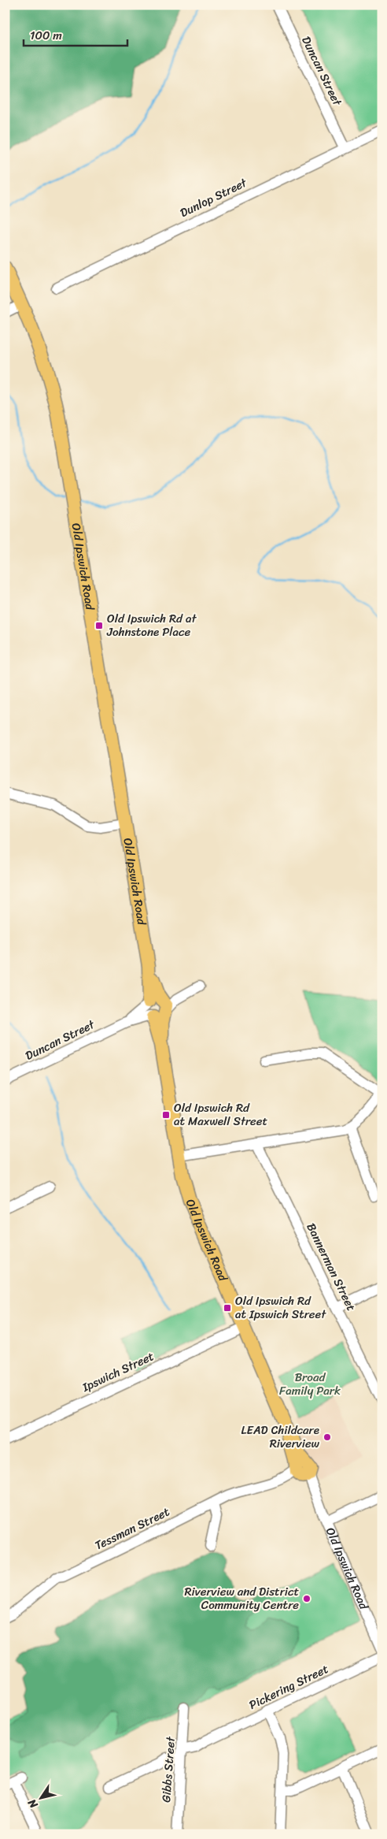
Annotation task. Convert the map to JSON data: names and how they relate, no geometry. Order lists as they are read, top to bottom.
{
  "streets": {
    "main road": ["Old Ipswich Road"],
    "street": [
      "Duncan Street",
      "Dunlop Street",
      "Bannerman Street",
      "Ipswich Street",
      "Tessman Street",
      "Pickering Street",
      "Gibbs Street"
    ]
  },
  "crossings": [
    ["Duncan Street", "Dunlop Street"],
    ["Duncan Street", "Old Ipswich Road"],
    ["Old Ipswich Road", "Ipswich Street"],
    ["Old Ipswich Road", "Tessman Street"],
    ["Pickering Street", "Gibbs Street"]
  ],
  "parks": ["Broad Family Park"],
  "places": {
    "transit": ["Old Ipswich Rd at Johnstone Place", "Old Ipswich Rd at Maxwell Street", "Old Ipswich Rd at Ipswich Street"],
    "other": ["LEAD Childcare Riverview", "Riverview and District Community Centre"]
  },
  "scale_bar": "100 m",
  "north": "bottom left"
}
